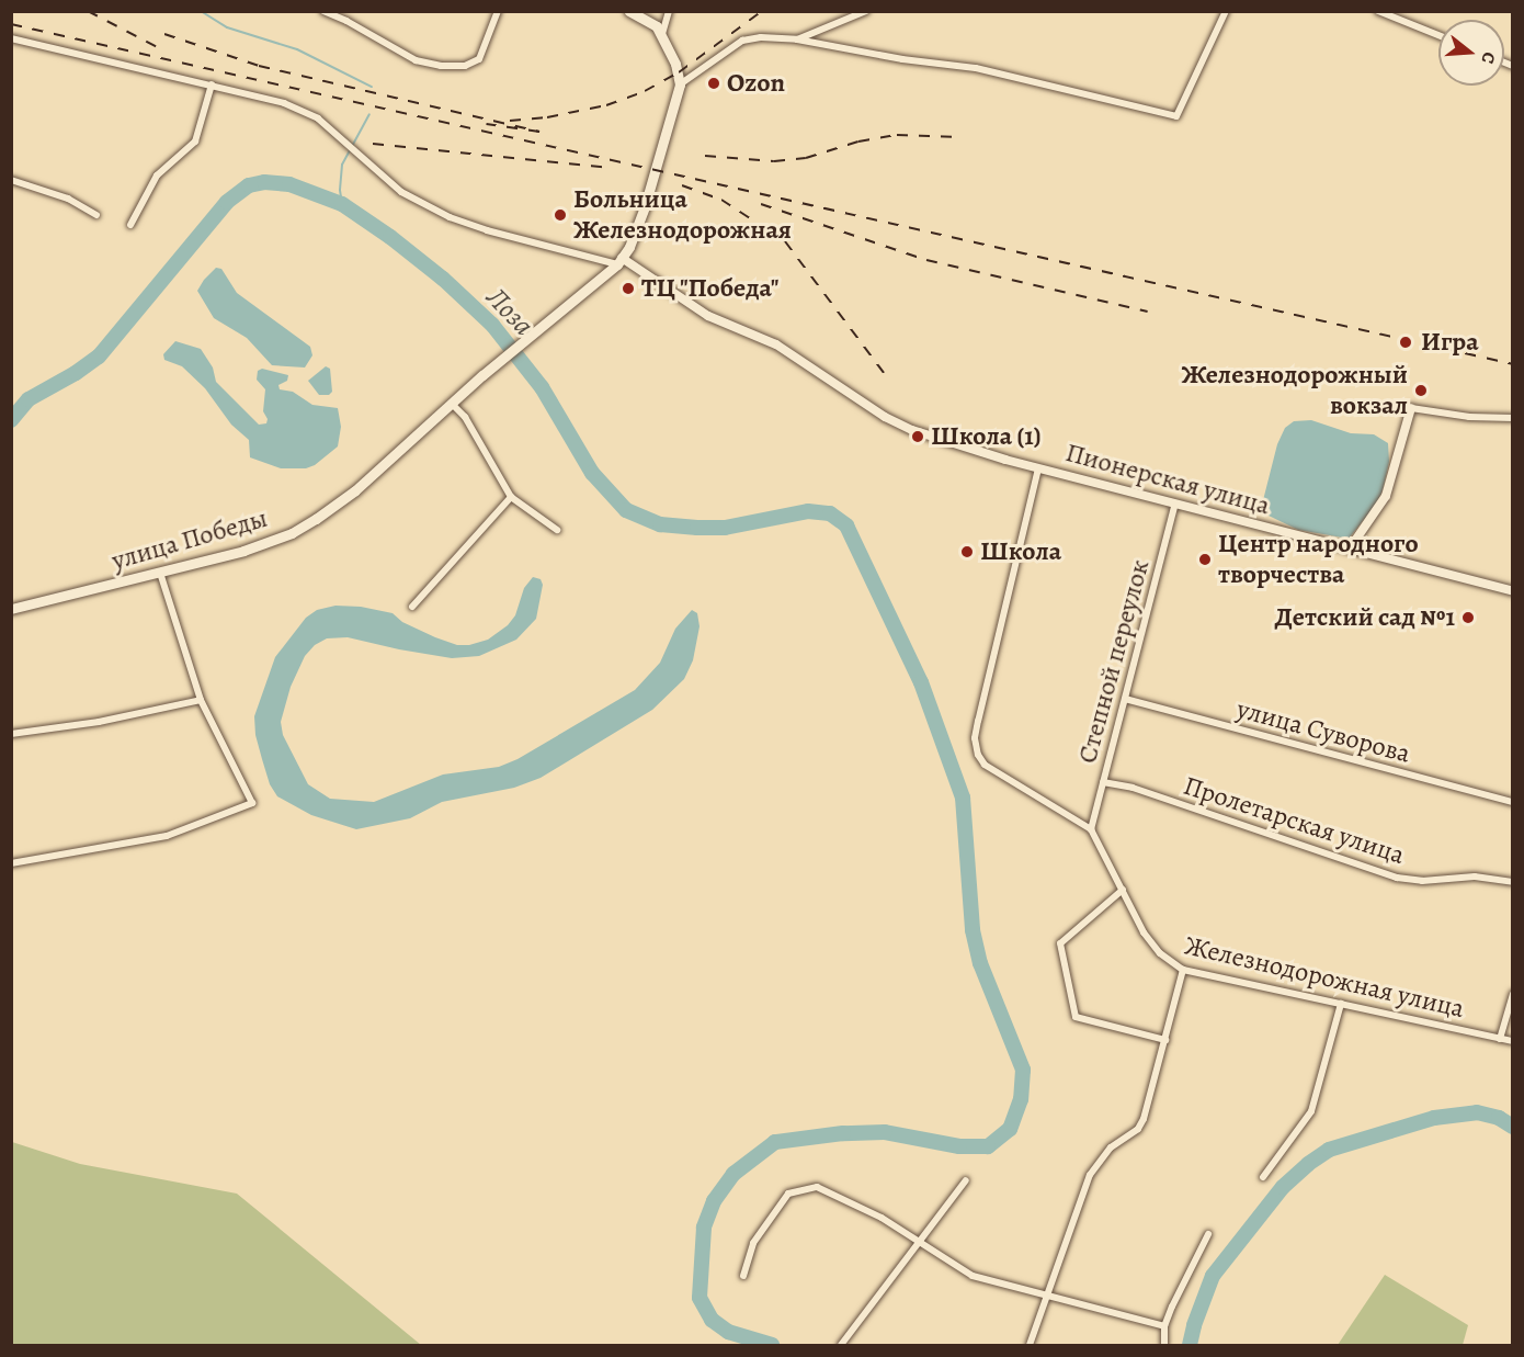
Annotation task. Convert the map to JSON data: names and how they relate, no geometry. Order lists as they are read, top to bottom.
{
  "streets": {
    "main road": ["улица Победы"],
    "street": [
      "Пионерская улица",
      "Степной переулок",
      "улица Суворова",
      "Пролетарская улица",
      "Железнодорожная улица"
    ]
  },
  "crossings": [
    ["Пионерская улица", "улица Победы"],
    ["Пионерская улица", "Степной переулок"],
    ["Степной переулок", "улица Суворова"],
    ["Степной переулок", "Пролетарская улица"],
    ["Степной переулок", "Железнодорожная улица"]
  ],
  "water": ["Лоза"],
  "places": [
    "Ozon",
    "Больница Железнодорожная",
    "ТЦ \"Победа\"",
    "Игра",
    "Железнодорожный вокзал",
    "Школа (1)",
    "Школа",
    "Центр народного творчества",
    "Детский сад №1"
  ],
  "north": "right"
}
